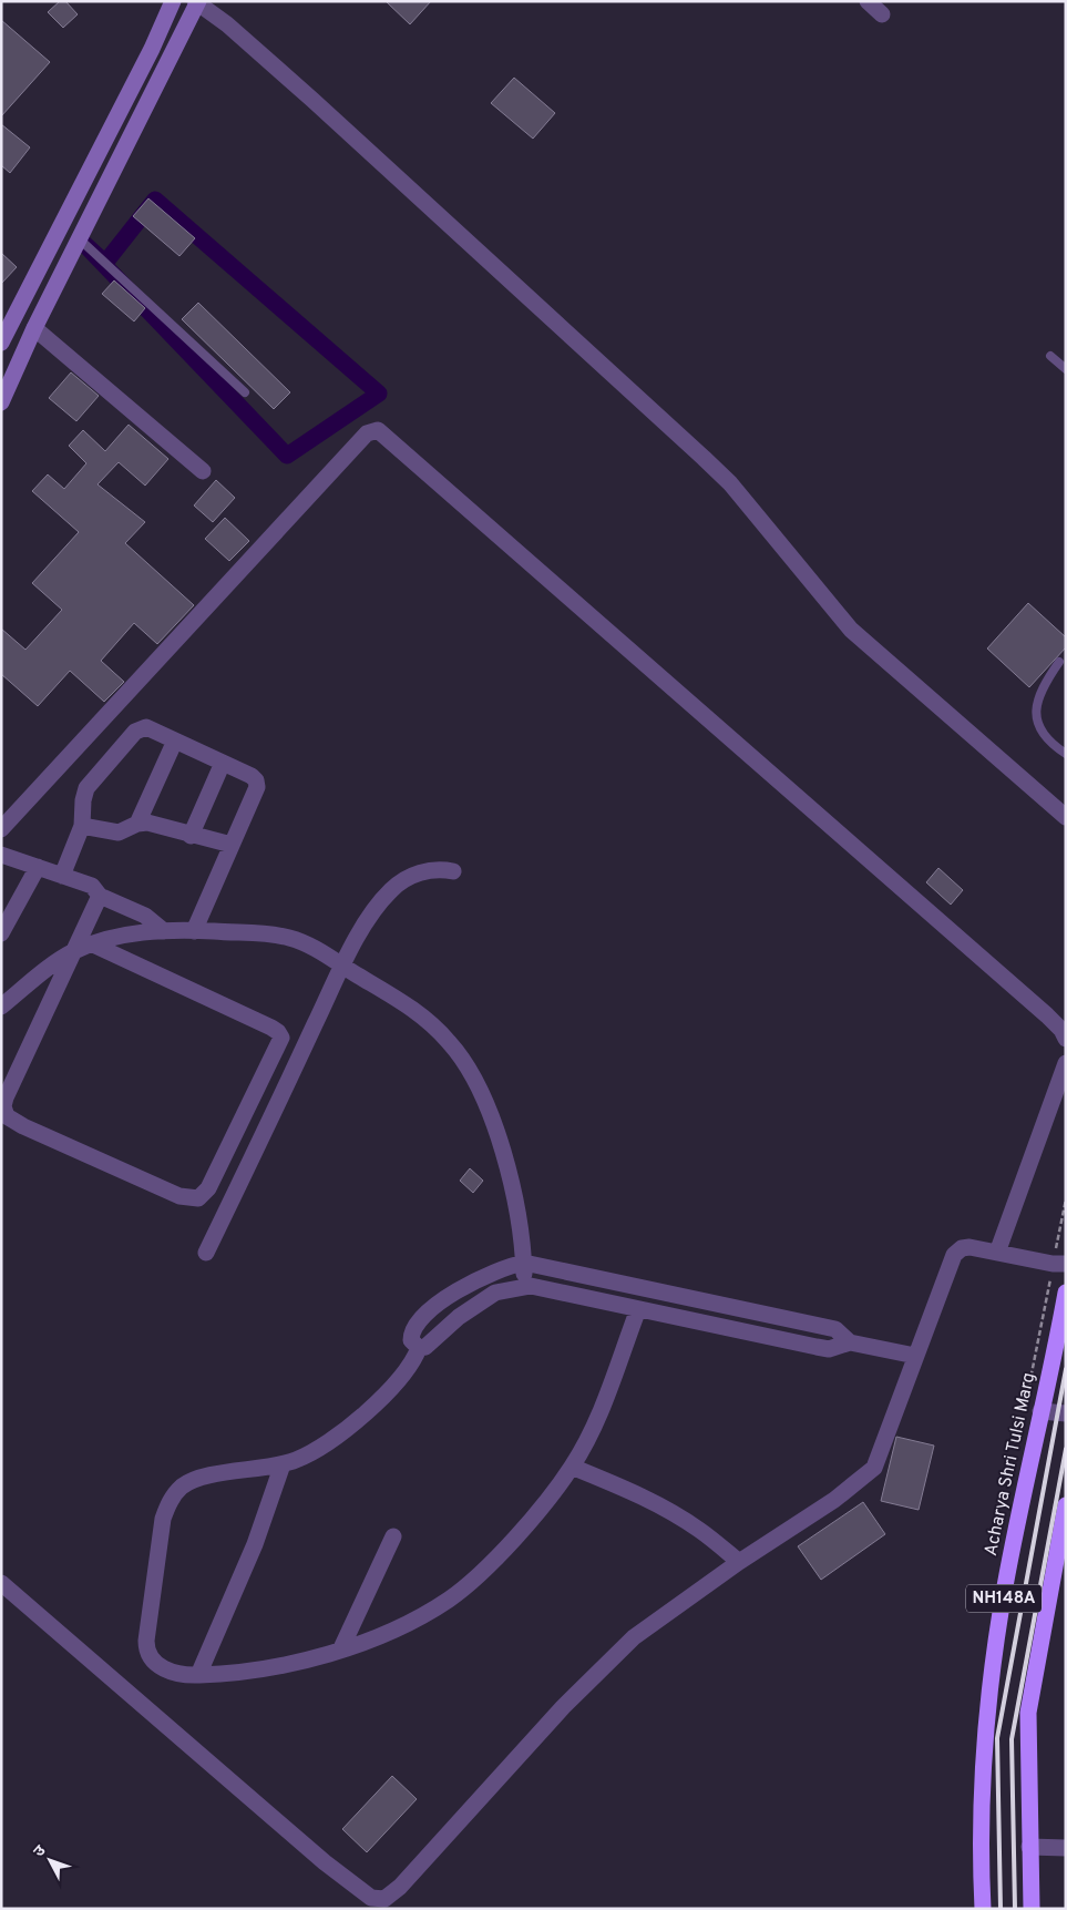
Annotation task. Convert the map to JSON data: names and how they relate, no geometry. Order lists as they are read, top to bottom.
{
  "streets": {
    "highway": ["Acharya Shri Tulsi Marg", "NH148A"]
  },
  "north": "top left"
}
